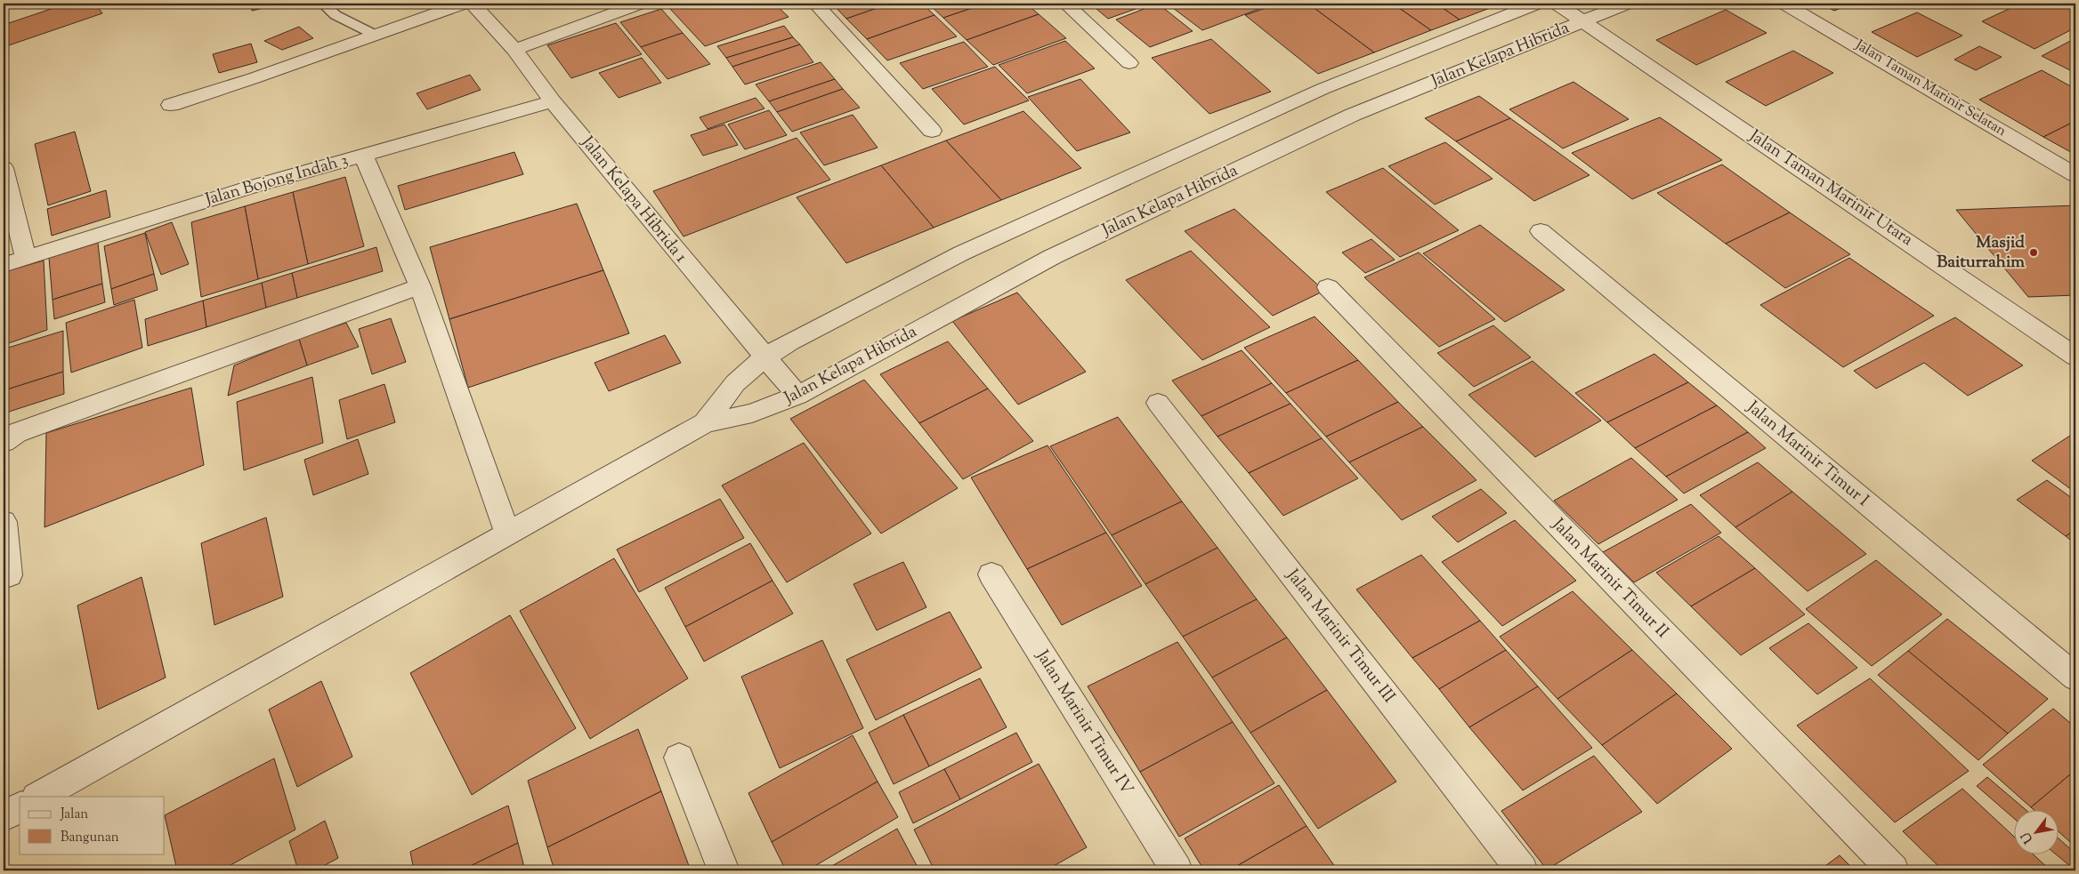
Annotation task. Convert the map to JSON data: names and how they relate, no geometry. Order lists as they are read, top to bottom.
{
  "streets": {
    "street": [
      "Jalan Kelapa Hibrida",
      "Jalan Taman Marinir Selatan",
      "Jalan Bojong Indah 3",
      "Jalan Taman Marinir Utara",
      "Jalan Kelapa Hibrida 1",
      "Jalan Marinir Timur I",
      "Jalan Marinir Timur II",
      "Jalan Marinir Timur III",
      "Jalan Marinir Timur IV"
    ]
  },
  "crossings": [
    ["Jalan Kelapa Hibrida", "Jalan Taman Marinir Utara"],
    ["Jalan Kelapa Hibrida", "Jalan Kelapa Hibrida 1"],
    ["Jalan Bojong Indah 3", "Jalan Kelapa Hibrida 1"]
  ],
  "places": ["Masjid Baiturrahim"],
  "legend": ["Jalan", "Bangunan"],
  "north": "bottom left"
}
